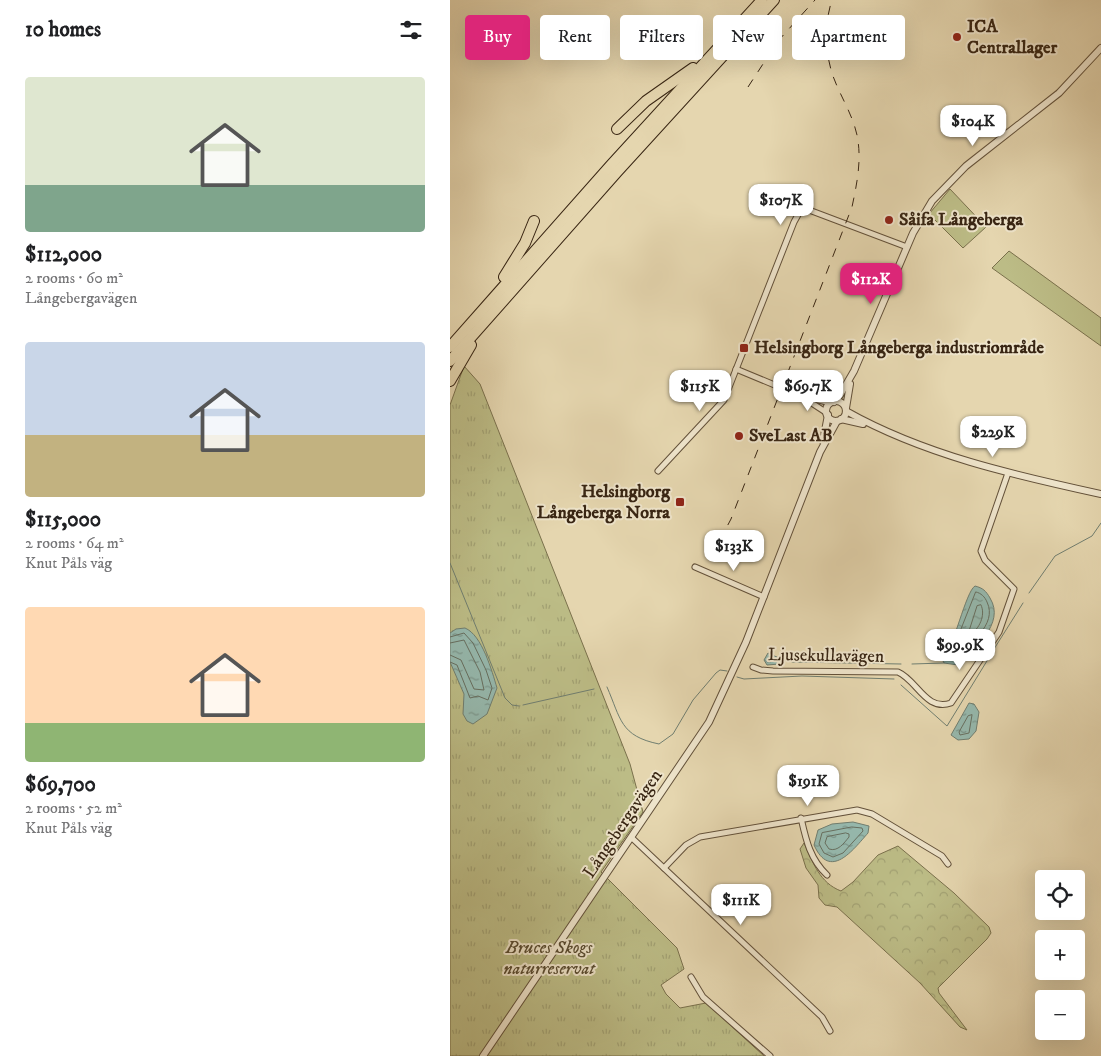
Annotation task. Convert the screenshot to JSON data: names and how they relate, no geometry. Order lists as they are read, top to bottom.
{
  "streets": {
    "street": ["Ljusekullavägen", "Långebergavägen"]
  },
  "parks": ["Bruces Skogs naturreservat"],
  "places": {
    "other": ["ICA Centrallager", "Såifa Långeberga", "SveLast AB"],
    "transit": ["Helsingborg Långeberga industriområde", "Helsingborg Långeberga Norra"]
  },
  "page": {
    "heading": "10 homes",
    "chip": [
      "Buy",
      "Rent",
      "Filters",
      "New",
      "Apartment"
    ],
    "list": [
      {
        "name": "$112,000",
        "note": "2 rooms · 60 m² · Långebergavägen"
      },
      {
        "name": "$115,000",
        "note": "2 rooms · 64 m² · Knut Påls väg"
      },
      {
        "name": "$69,700",
        "note": "2 rooms · 52 m² · Knut Påls väg"
      }
    ],
    "price": [
      "$104K",
      "$107K",
      "$112K",
      "$115K",
      "$69.7K",
      "$229K",
      "$133K",
      "$99.9K",
      "$191K",
      "$111K"
    ],
    "map_buttons": ["+", "−"]
  }
}
